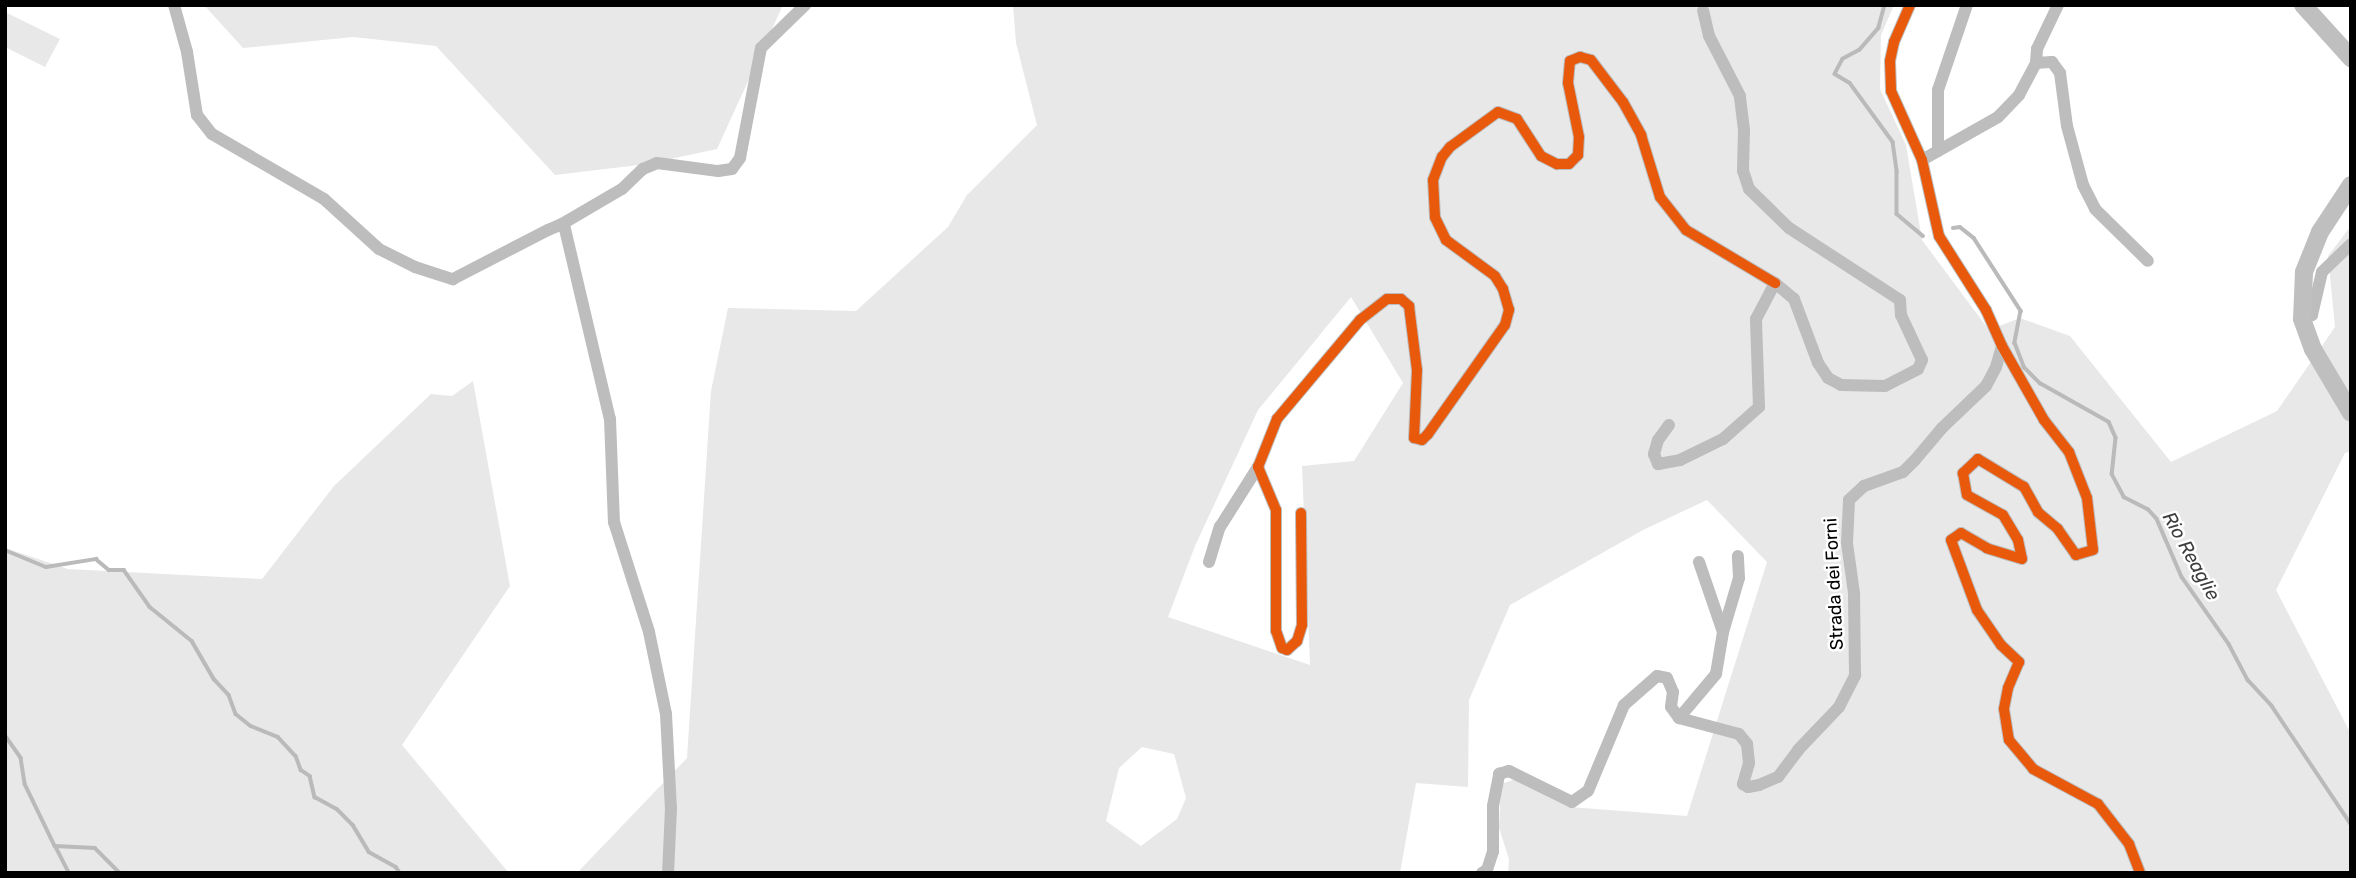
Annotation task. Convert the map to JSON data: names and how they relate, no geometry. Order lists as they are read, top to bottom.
{
  "streets": {
    "street": ["Strada dei Forni"]
  },
  "water": ["Rio Reaglie"]
}
